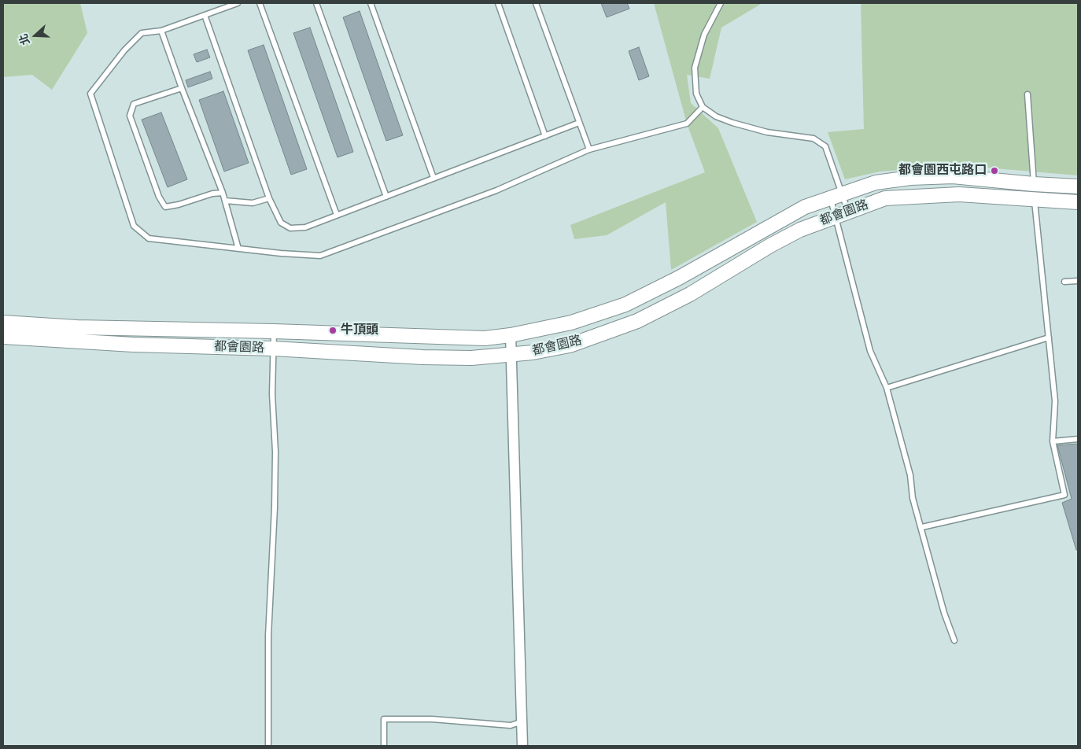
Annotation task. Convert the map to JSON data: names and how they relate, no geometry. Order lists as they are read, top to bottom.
{
  "streets": {
    "street": ["都會園路"]
  },
  "places": ["都會園西屯路口", "牛頂頭"],
  "north": "left"
}
